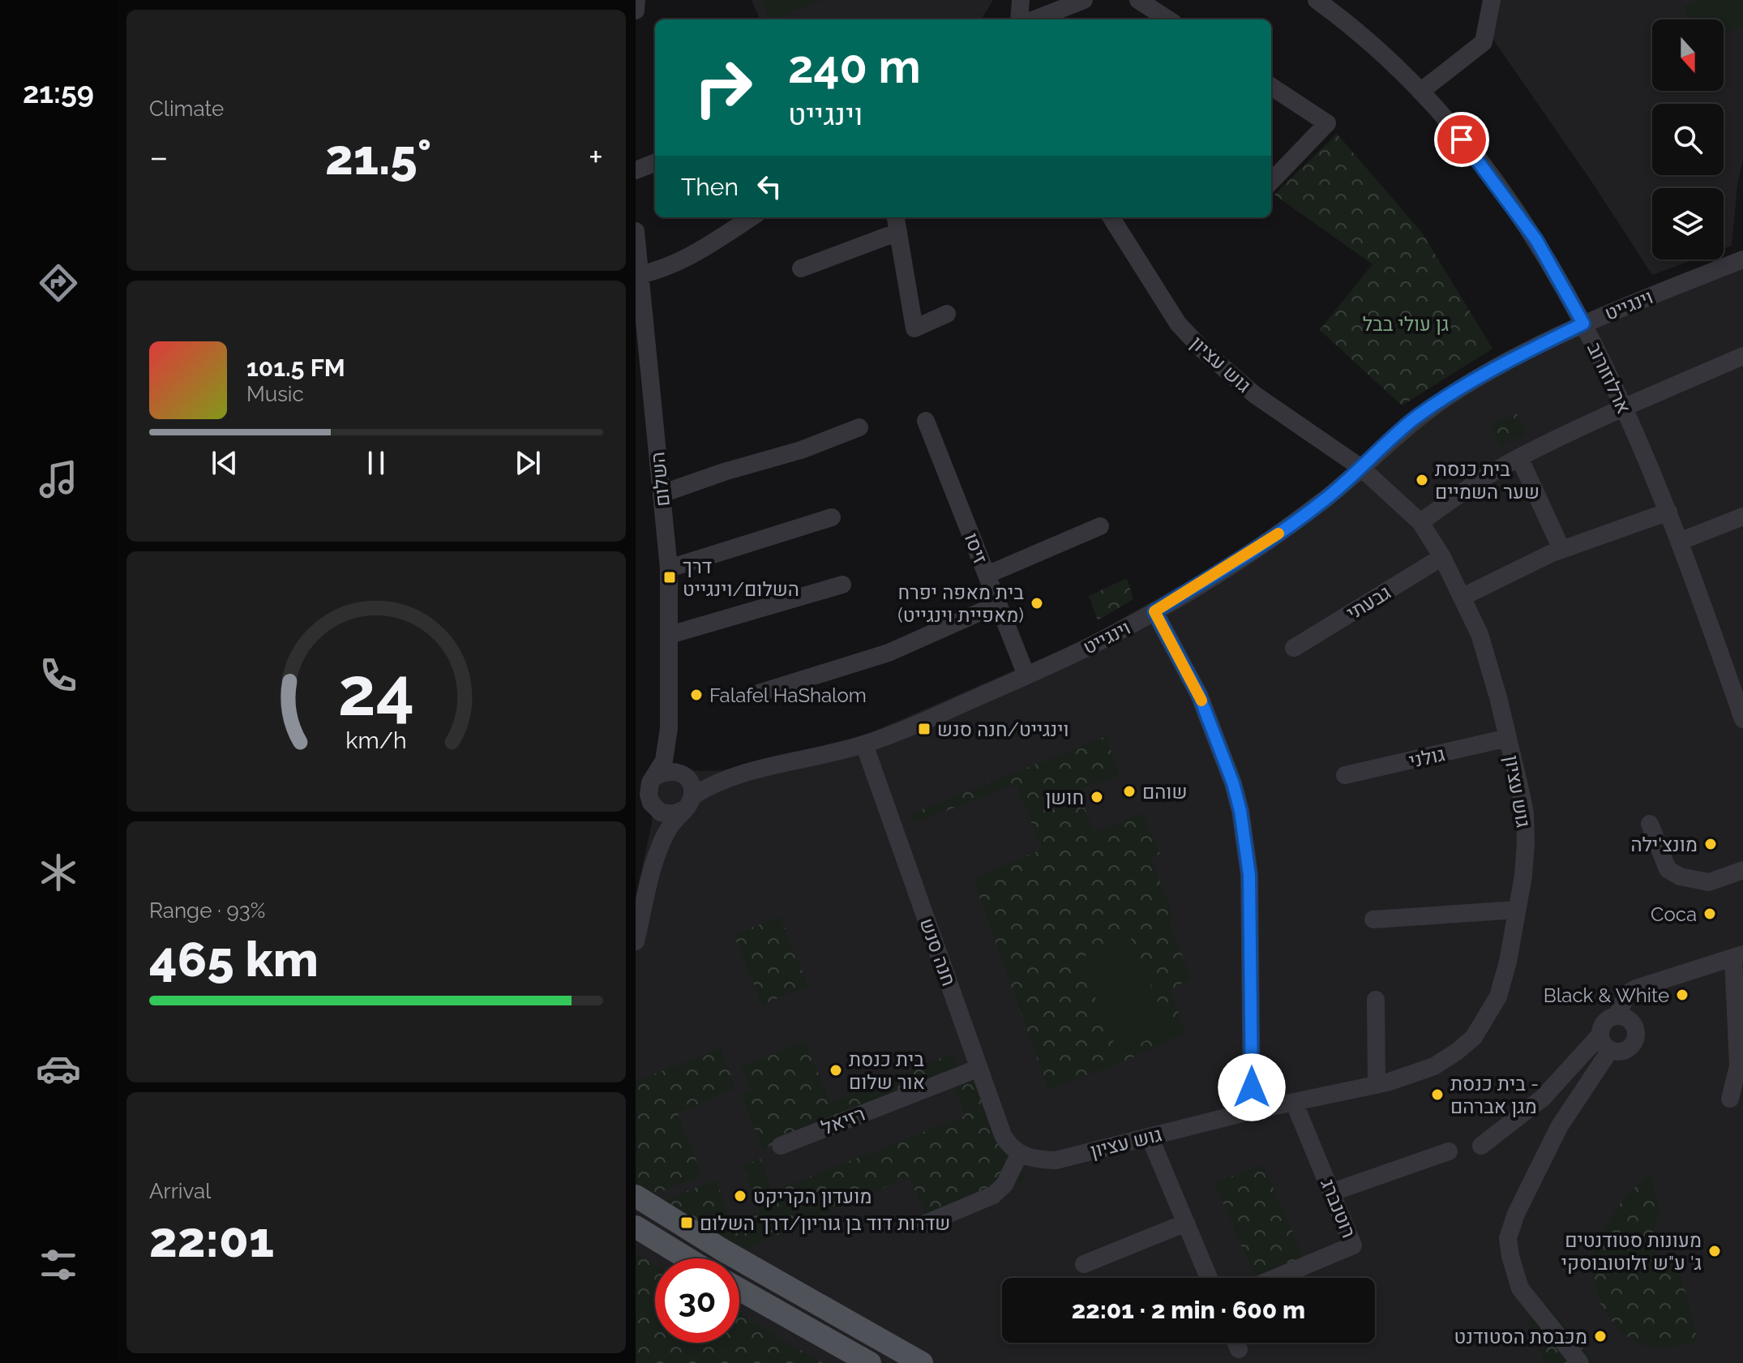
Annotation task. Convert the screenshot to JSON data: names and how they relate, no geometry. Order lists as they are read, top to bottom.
{
  "streets": {
    "street": [
      "וינגייט",
      "גוש עציון",
      "ארלוזורוב",
      "השלום",
      "זיסו",
      "גבעתי",
      "גולני",
      "חנה סנש",
      "רזיאל",
      "רוטנברג"
    ]
  },
  "crossings": [
    ["וינגייט", "גוש עציון"],
    ["וינגייט", "ארלוזורוב"],
    ["וינגייט", "השלום"],
    ["וינגייט", "זיסו"],
    ["וינגייט", "חנה סנש"],
    ["גוש עציון", "גבעתי"],
    ["גוש עציון", "גולני"],
    ["גוש עציון", "חנה סנש"],
    ["גוש עציון", "רוטנברג"],
    ["חנה סנש", "רזיאל"]
  ],
  "parks": ["גן עולי בבל"],
  "places": {
    "other": [
      "בית כנסת שער השמיים",
      "בית מאפה יפרח (מאפיית וינגייט)",
      "Falafel HaShalom",
      "שוהם",
      "חושן",
      "מונצ'ילה",
      "Coca",
      "Black & White",
      "בית כנסת אור שלום",
      "בית כנסת - מגן אברהם",
      "מועדון הקריקט",
      "מעונות סטודנטים ג' ע\"ש זלוטובוסקי",
      "מכבסת הסטודנט"
    ],
    "transit": ["דרך השלום/וינגייט", "וינגייט/חנה סנש", "שדרות דוד בן גוריון/דרך השלום"]
  },
  "north": "bottom",
  "page": {
    "tabs": "21:59",
    "tile": [
      "Climate",
      ["Range · 93%", "465 km"],
      ["Arrival", "22:01"]
    ],
    "turn": ["240 m", "וינגייט"],
    "heat": ["−", "21.5°", "+"],
    "then": "Then",
    "song": ["101.5 FM", "Music"],
    "limit": "30",
    "trip": "22:01 · 2 min · 600 m",
    "gauge": ["24", "km/h"]
  }
}
